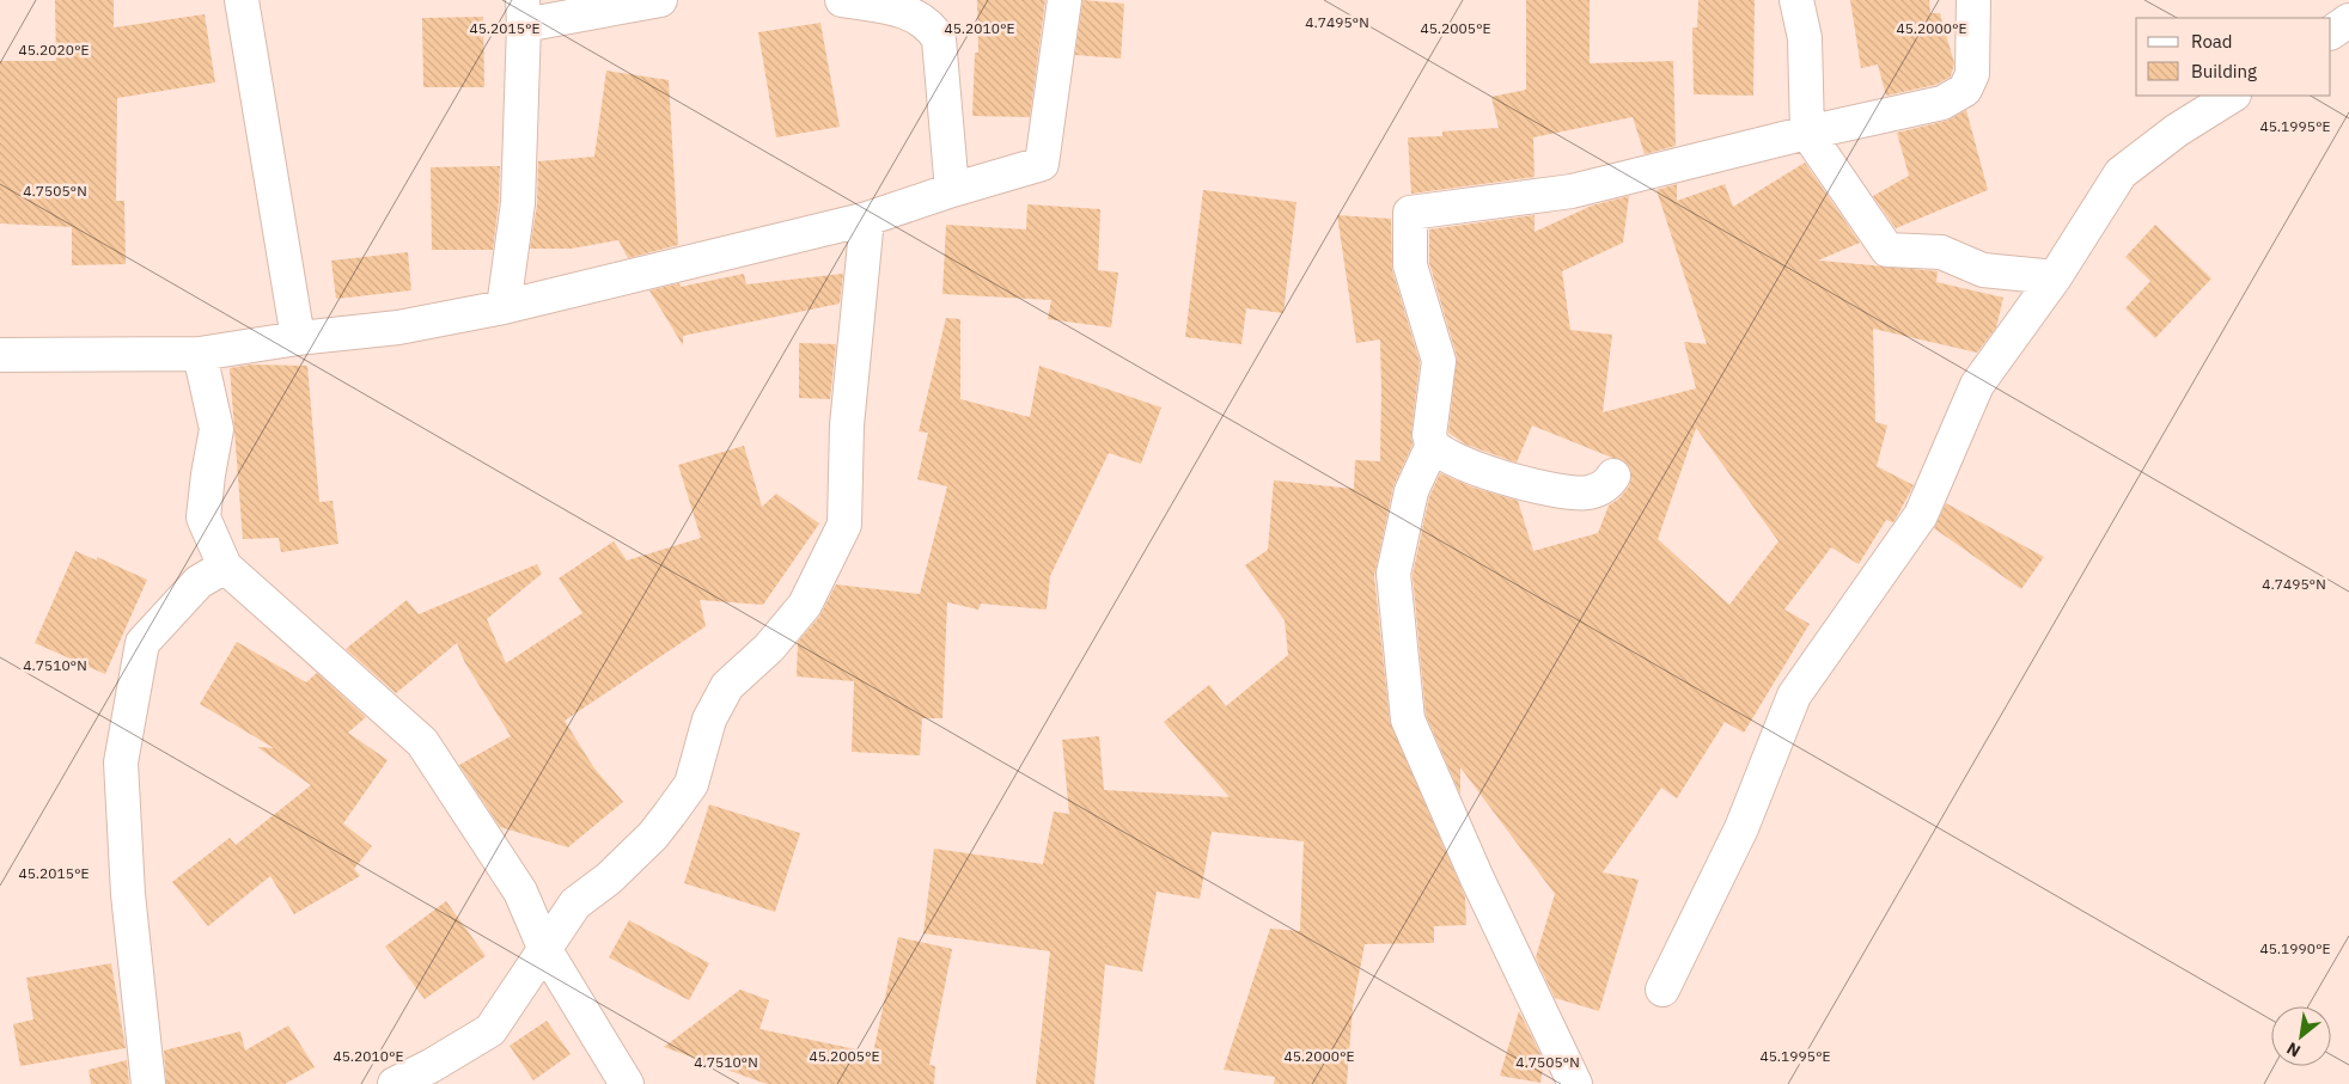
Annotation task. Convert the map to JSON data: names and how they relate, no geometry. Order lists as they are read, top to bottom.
{
  "legend": ["Road", "Building"],
  "north": "bottom left",
  "coordinates": [
    "4.7495°N",
    "45.2015°E",
    "45.2010°E",
    "45.2005°E",
    "45.2000°E",
    "45.2020°E",
    "45.1995°E",
    "4.7505°N",
    "4.7510°N",
    "45.1990°E"
  ]
}
